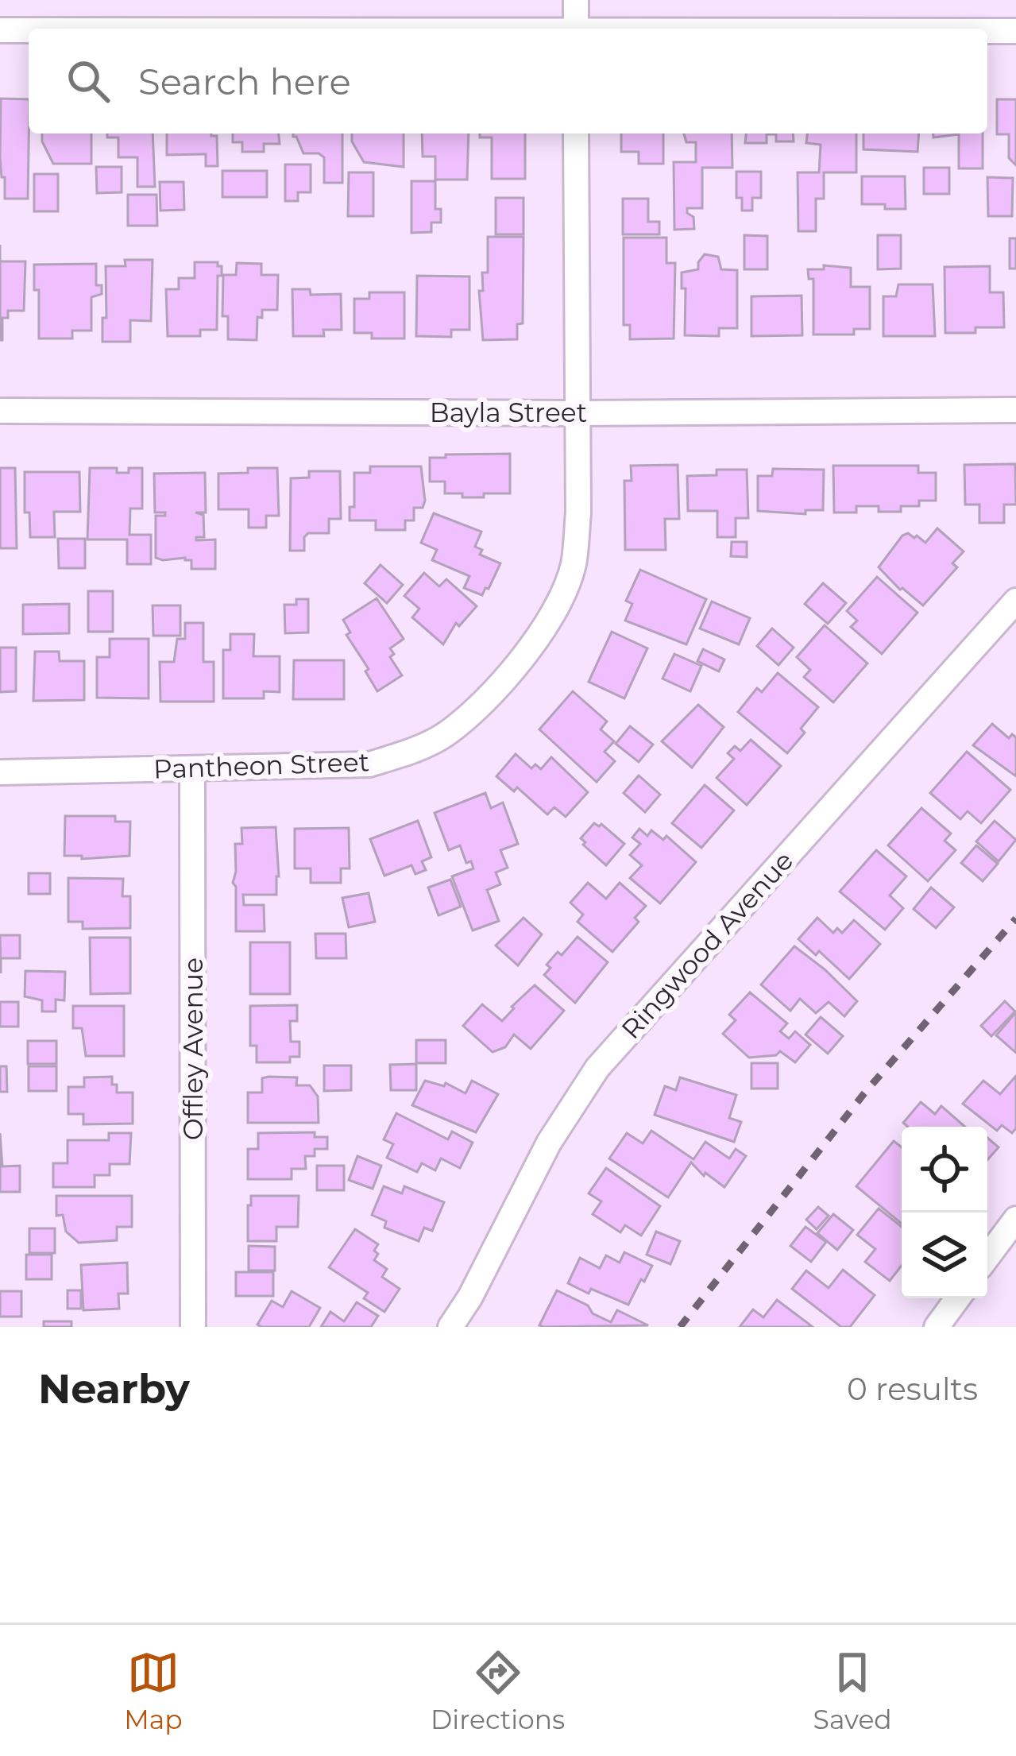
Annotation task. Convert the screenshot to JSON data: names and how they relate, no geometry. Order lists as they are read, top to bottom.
{
  "streets": {
    "street": [
      "Bayla Street",
      "Pantheon Street",
      "Ringwood Avenue",
      "Offley Avenue"
    ]
  },
  "crossings": [
    ["Bayla Street", "Pantheon Street"],
    ["Pantheon Street", "Offley Avenue"]
  ],
  "page": {
    "search": "Search here",
    "heading": ["Nearby", "0 results"],
    "nav": ["Map", "Directions", "Saved"]
  }
}
